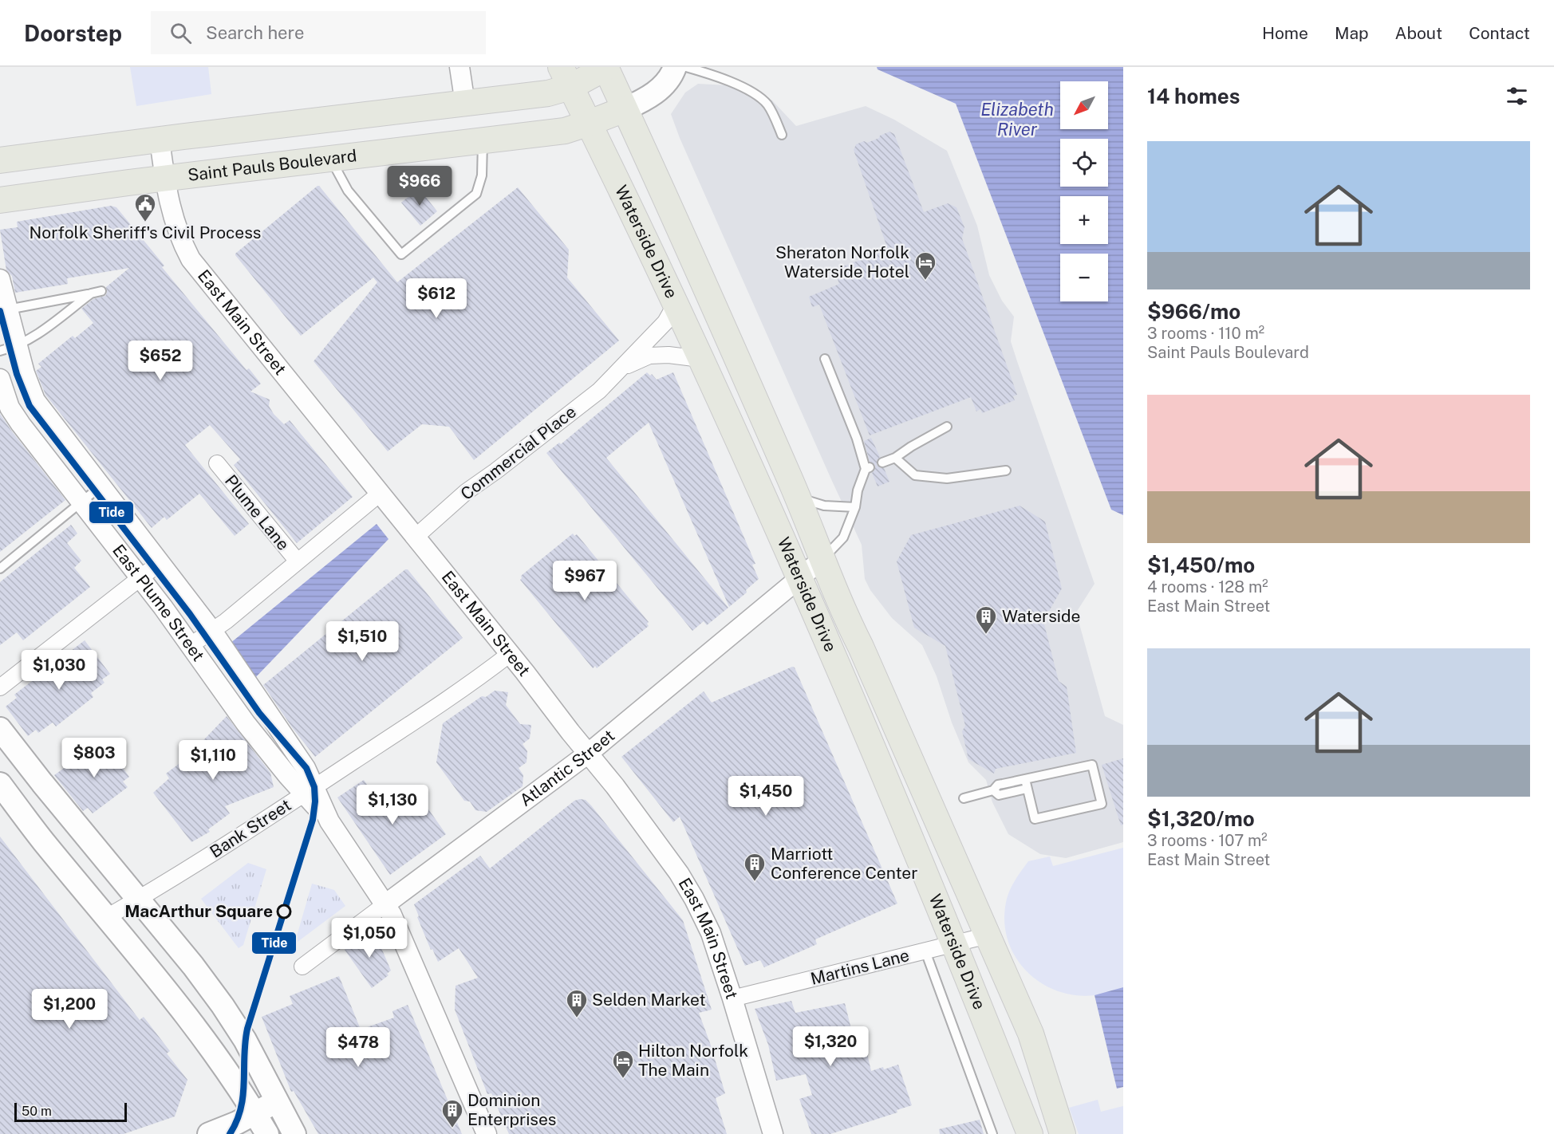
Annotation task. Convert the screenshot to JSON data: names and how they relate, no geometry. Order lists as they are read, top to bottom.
{
  "streets": {
    "main road": ["Saint Pauls Boulevard", "Waterside Drive"],
    "street": [
      "East Main Street",
      "Commercial Place",
      "Plume Lane",
      "East Plume Street",
      "Atlantic Street",
      "Bank Street",
      "Martins Lane"
    ]
  },
  "crossings": [
    ["Saint Pauls Boulevard", "Waterside Drive"],
    ["Saint Pauls Boulevard", "East Main Street"],
    ["Waterside Drive", "Commercial Place"],
    ["Waterside Drive", "Atlantic Street"],
    ["Waterside Drive", "Martins Lane"],
    ["East Main Street", "Commercial Place"],
    ["East Main Street", "Atlantic Street"],
    ["East Main Street", "Bank Street"],
    ["East Main Street", "Martins Lane"],
    ["East Plume Street", "Atlantic Street"],
    ["East Plume Street", "Bank Street"]
  ],
  "water": ["Elizabeth River"],
  "places": {
    "public building": ["Norfolk Sheriff's Civil Process"],
    "hotel": ["Sheraton Norfolk Waterside Hotel", "Hilton Norfolk The Main"],
    "building": [
      "Waterside",
      "Marriott Conference Center",
      "Selden Market",
      "Dominion Enterprises"
    ],
    "other": ["MacArthur Square"]
  },
  "lines": ["transit line Tide"],
  "scale_bar": "50 m",
  "north": "bottom left",
  "page": {
    "header": "Doorstep",
    "search": "Search here",
    "nav": [
      "Home",
      "Map",
      "About",
      "Contact"
    ],
    "heading": "14 homes",
    "map_buttons": ["+", "−"],
    "list": [
      {
        "name": "$966/mo",
        "note": "3 rooms · 110 m² · Saint Pauls Boulevard"
      },
      {
        "name": "$1,450/mo",
        "note": "4 rooms · 128 m² · East Main Street"
      },
      {
        "name": "$1,320/mo",
        "note": "3 rooms · 107 m² · East Main Street"
      }
    ],
    "price": [
      "$966",
      "$612",
      "$652",
      "$967",
      "$1,510",
      "$1,030",
      "$803",
      "$1,110",
      "$1,450",
      "$1,130",
      "$1,050",
      "$1,200",
      "$1,320",
      "$478"
    ],
    "scale": "50 m"
  }
}
